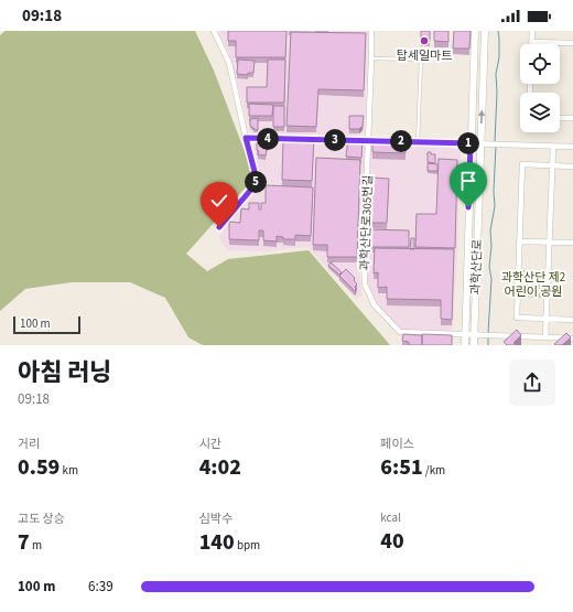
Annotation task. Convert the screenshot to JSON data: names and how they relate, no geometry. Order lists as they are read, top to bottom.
{
  "streets": {
    "main road": ["과학산단로"],
    "street": ["과학산단로305번길"]
  },
  "crossings": [
    ["과학산단로305번길", "과학산단로"]
  ],
  "parks": ["과학산단 제2 어린이 공원"],
  "places": ["탑세일마트"],
  "scale_bar": "100 m",
  "page": {
    "status": "09:18",
    "pins": [
      "4",
      "3",
      "2",
      "1",
      "5"
    ],
    "scale": "100 m",
    "heading": ["아침 러닝", "09:18"],
    "stats": [
      ["거리", "0.59 km"],
      ["시간", "4:02"],
      ["페이스", "6:51 /km"],
      ["고도 상승", "7 m"],
      ["심박수", "140 bpm"],
      ["kcal", "40"]
    ],
    "list": [
      {
        "name": "100 m",
        "note": "6:39"
      }
    ]
  }
}
